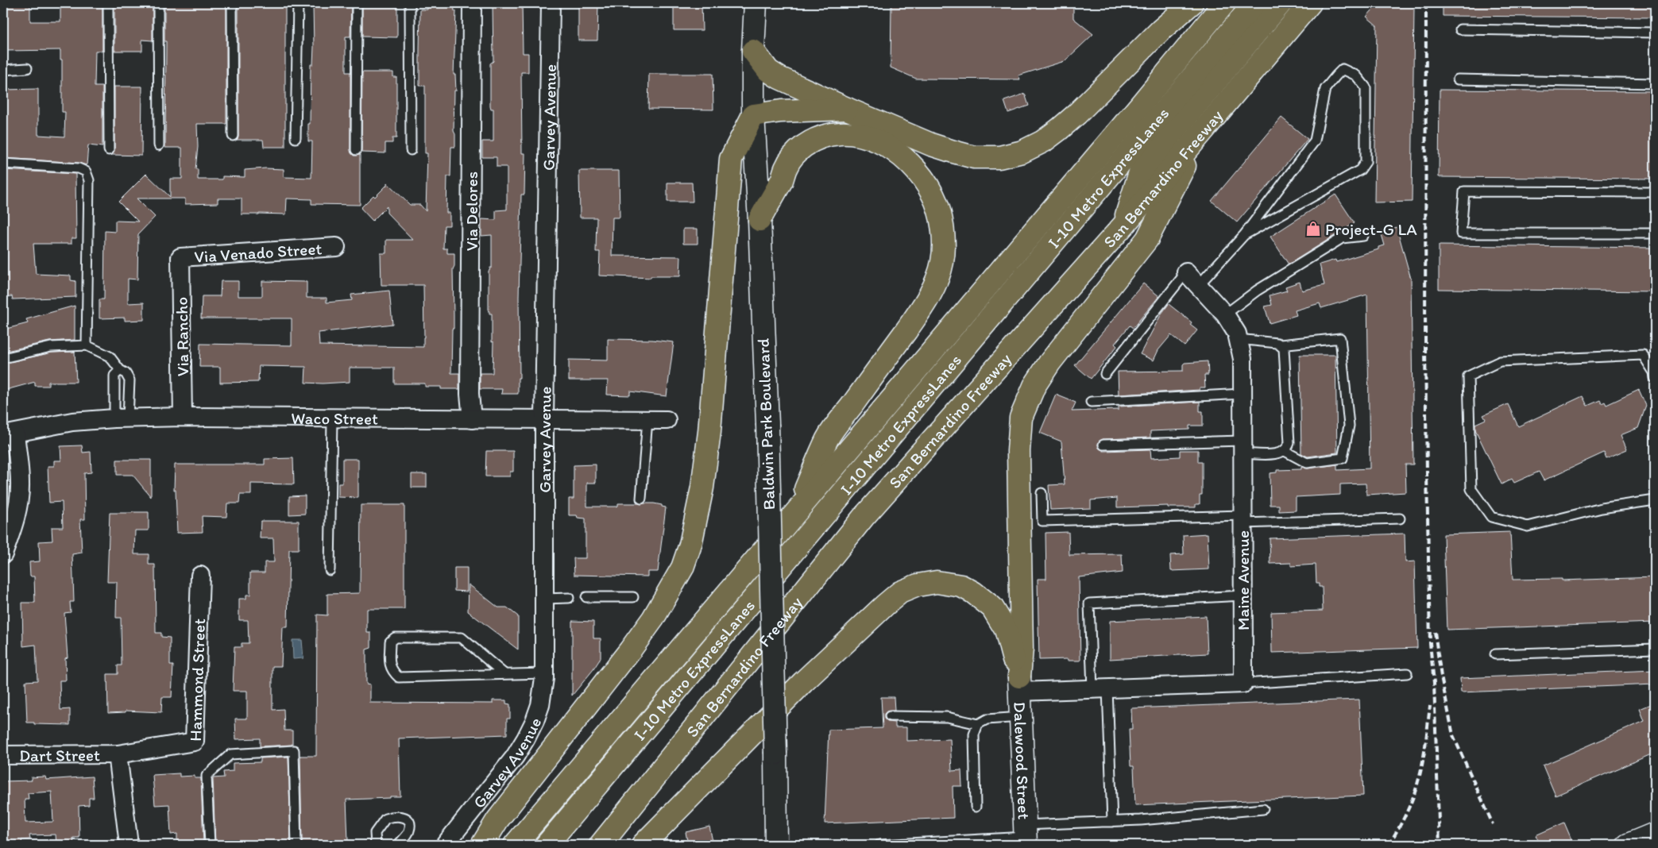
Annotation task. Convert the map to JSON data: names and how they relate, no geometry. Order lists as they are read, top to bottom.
{
  "streets": {
    "highway": ["I-10 Metro ExpressLanes", "San Bernardino Freeway"],
    "main road": ["Baldwin Park Boulevard", "Dalewood Street"],
    "street": [
      "Garvey Avenue",
      "Via Delores",
      "Via Venado Street",
      "Via Rancho",
      "Waco Street",
      "Maine Avenue",
      "Hammond Street",
      "Dart Street"
    ]
  },
  "crossings": [
    ["Garvey Avenue", "Waco Street"],
    ["I-10 Metro ExpressLanes", "San Bernardino Freeway"],
    ["Via Delores", "Waco Street"],
    ["Via Venado Street", "Via Rancho"],
    ["Via Rancho", "Waco Street"],
    ["Hammond Street", "Dart Street"]
  ],
  "places": {
    "shop": ["Project-G LA"]
  }
}
